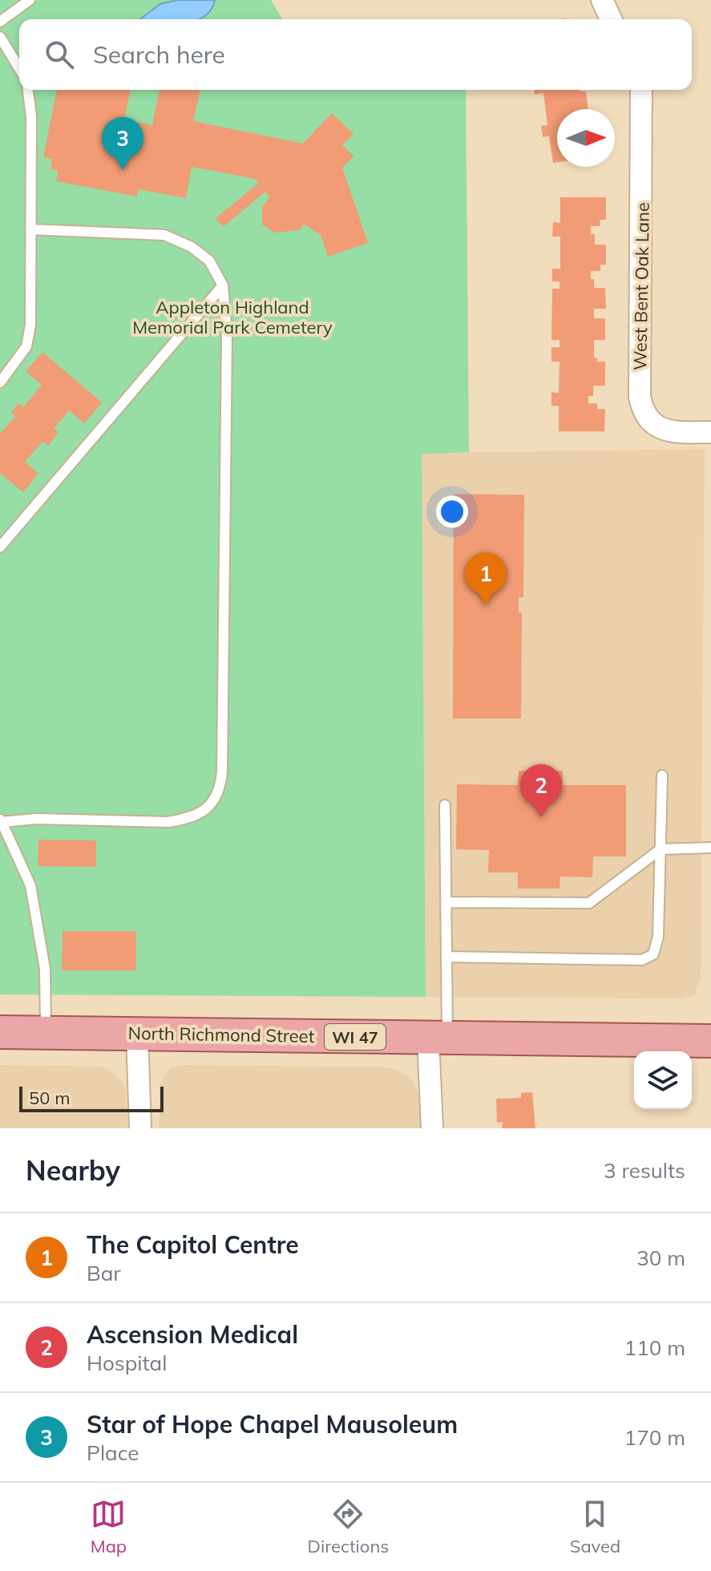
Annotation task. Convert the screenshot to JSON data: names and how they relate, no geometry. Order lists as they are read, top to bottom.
{
  "streets": {
    "main road": ["North Richmond Street", "WI 47"],
    "street": ["West Bent Oak Lane"]
  },
  "parks": ["Appleton Highland Memorial Park Cemetery"],
  "scale_bar": "50 m",
  "north": "right",
  "page": {
    "search": "Search here",
    "pins": ["3", "1", "2"],
    "scale": "50 m",
    "heading": ["Nearby", "3 results"],
    "list": [
      {
        "mark": "1",
        "name": "The Capitol Centre",
        "note": "Bar",
        "value": "30 m"
      },
      {
        "mark": "2",
        "name": "Ascension Medical",
        "note": "Hospital",
        "value": "110 m"
      },
      {
        "mark": "3",
        "name": "Star of Hope Chapel Mausoleum",
        "note": "Place",
        "value": "170 m"
      }
    ],
    "nav": ["Map", "Directions", "Saved"]
  }
}
